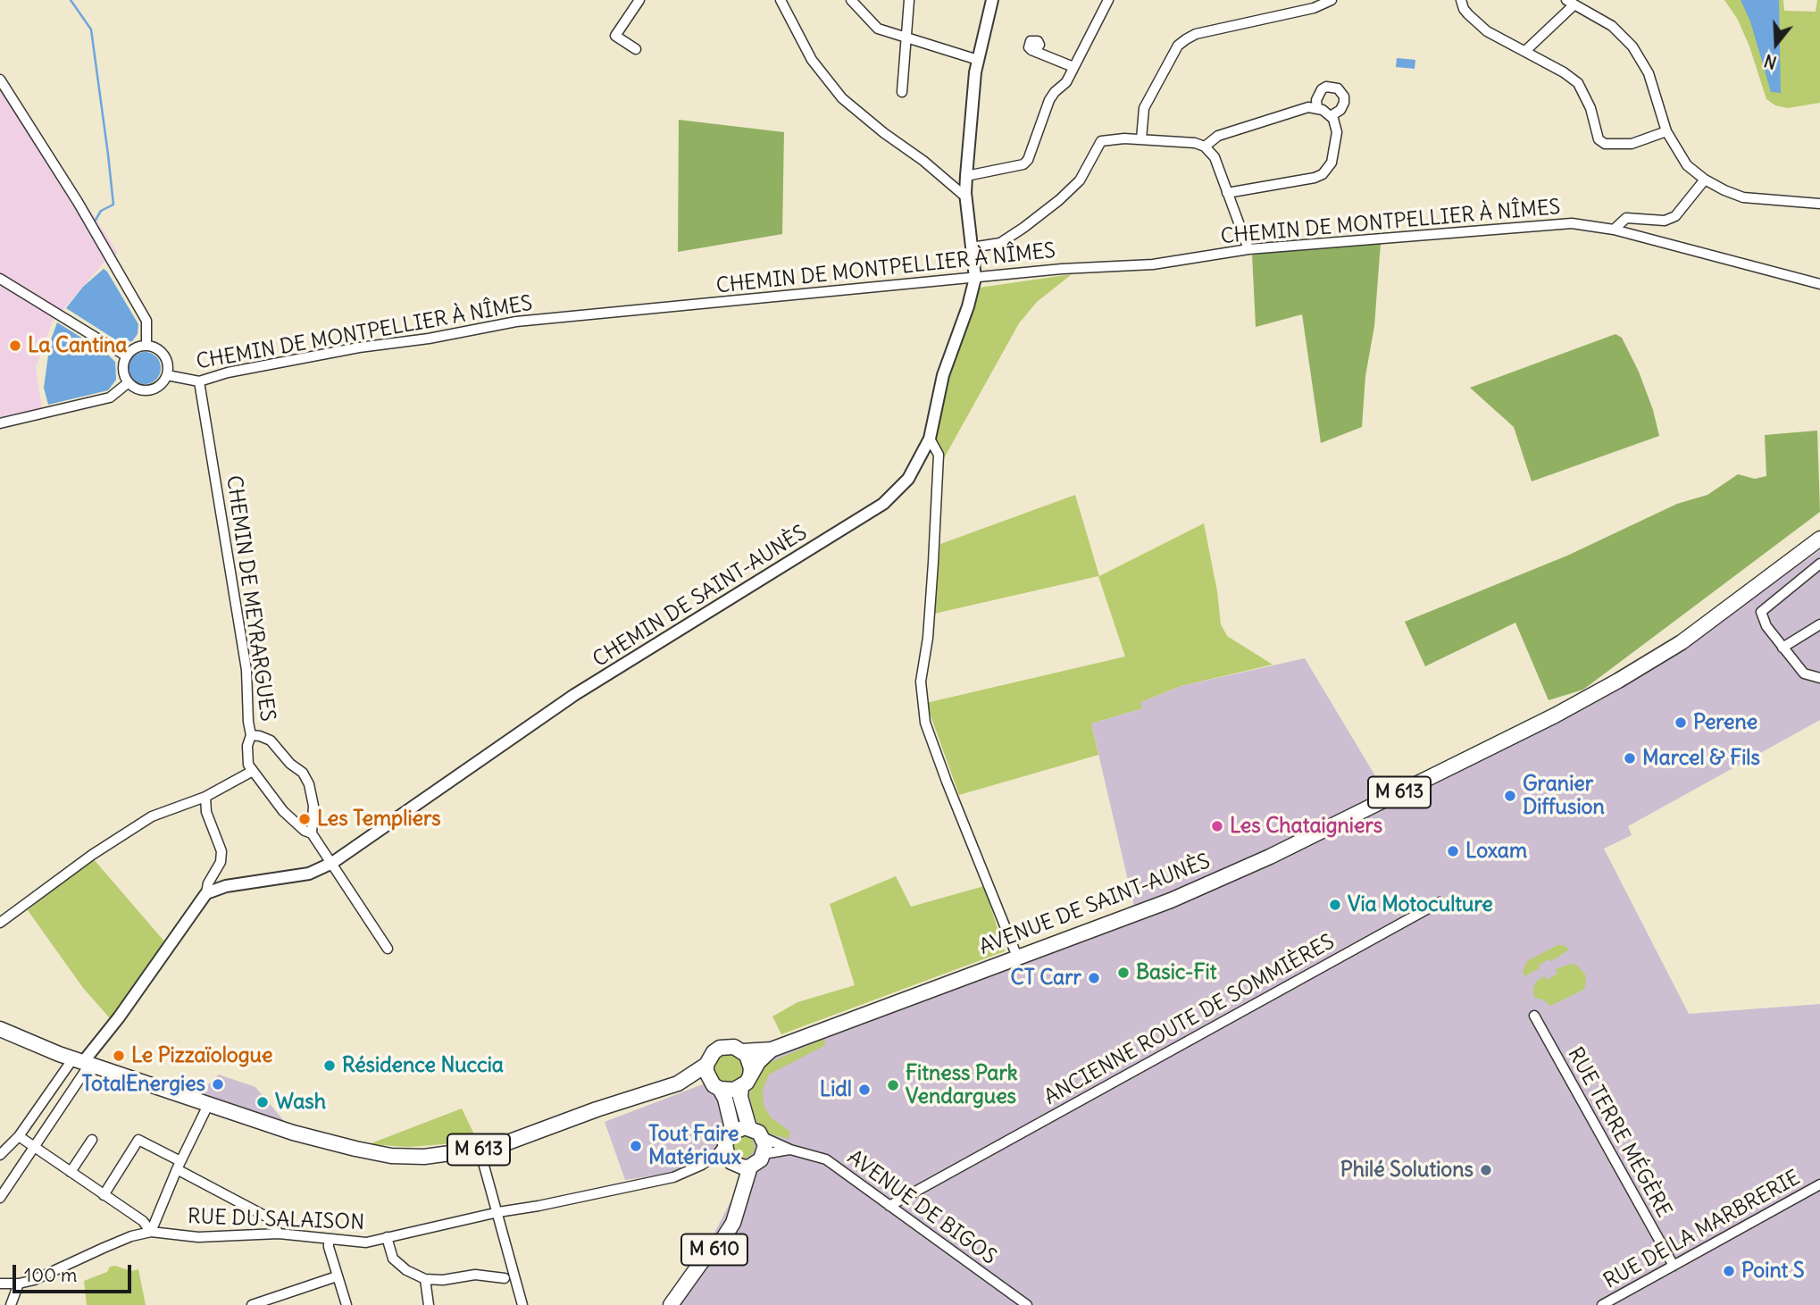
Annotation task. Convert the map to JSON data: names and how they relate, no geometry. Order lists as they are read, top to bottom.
{
  "streets": {
    "main road": ["M 613", "AVENUE DE SAINT-AUNÈS", "M 610"],
    "street": [
      "CHEMIN DE MONTPELLIER À NÎMES",
      "CHEMIN DE SAINT-AUNÈS",
      "CHEMIN DE MEYRARGUES",
      "ANCIENNE ROUTE DE SOMMIÈRES",
      "RUE TERRE MÉGÈRE",
      "AVENUE DE BIGOS",
      "RUE DU SALAISON",
      "RUE DE LA MARBRERIE"
    ]
  },
  "crossings": [
    ["CHEMIN DE MONTPELLIER À NÎMES", "CHEMIN DE SAINT-AUNÈS"],
    ["CHEMIN DE MONTPELLIER À NÎMES", "CHEMIN DE MEYRARGUES"],
    ["M 613", "AVENUE DE SAINT-AUNÈS"],
    ["ANCIENNE ROUTE DE SOMMIÈRES", "AVENUE DE BIGOS"],
    ["RUE TERRE MÉGÈRE", "RUE DE LA MARBRERIE"],
    ["AVENUE DE BIGOS", "RUE DU SALAISON"],
    ["AVENUE DE BIGOS", "M 610"],
    ["RUE DU SALAISON", "M 610"]
  ],
  "places": [
    "La Cantina",
    "Perene",
    "Marcel & Fils",
    "Granier Diffusion",
    "Les Templiers",
    "Les Chataigniers",
    "Loxam",
    "Via Motoculture",
    "Basic-Fit",
    "CT Carr",
    "Le Pizzaïologue",
    "Résidence Nuccia",
    "TotalEnergies",
    "Fitness Park Vendargues",
    "Lidl",
    "Wash",
    "Tout Faire Matériaux",
    "Philé Solutions",
    "Point S"
  ],
  "scale_bar": "100 m",
  "north": "bottom"
}
